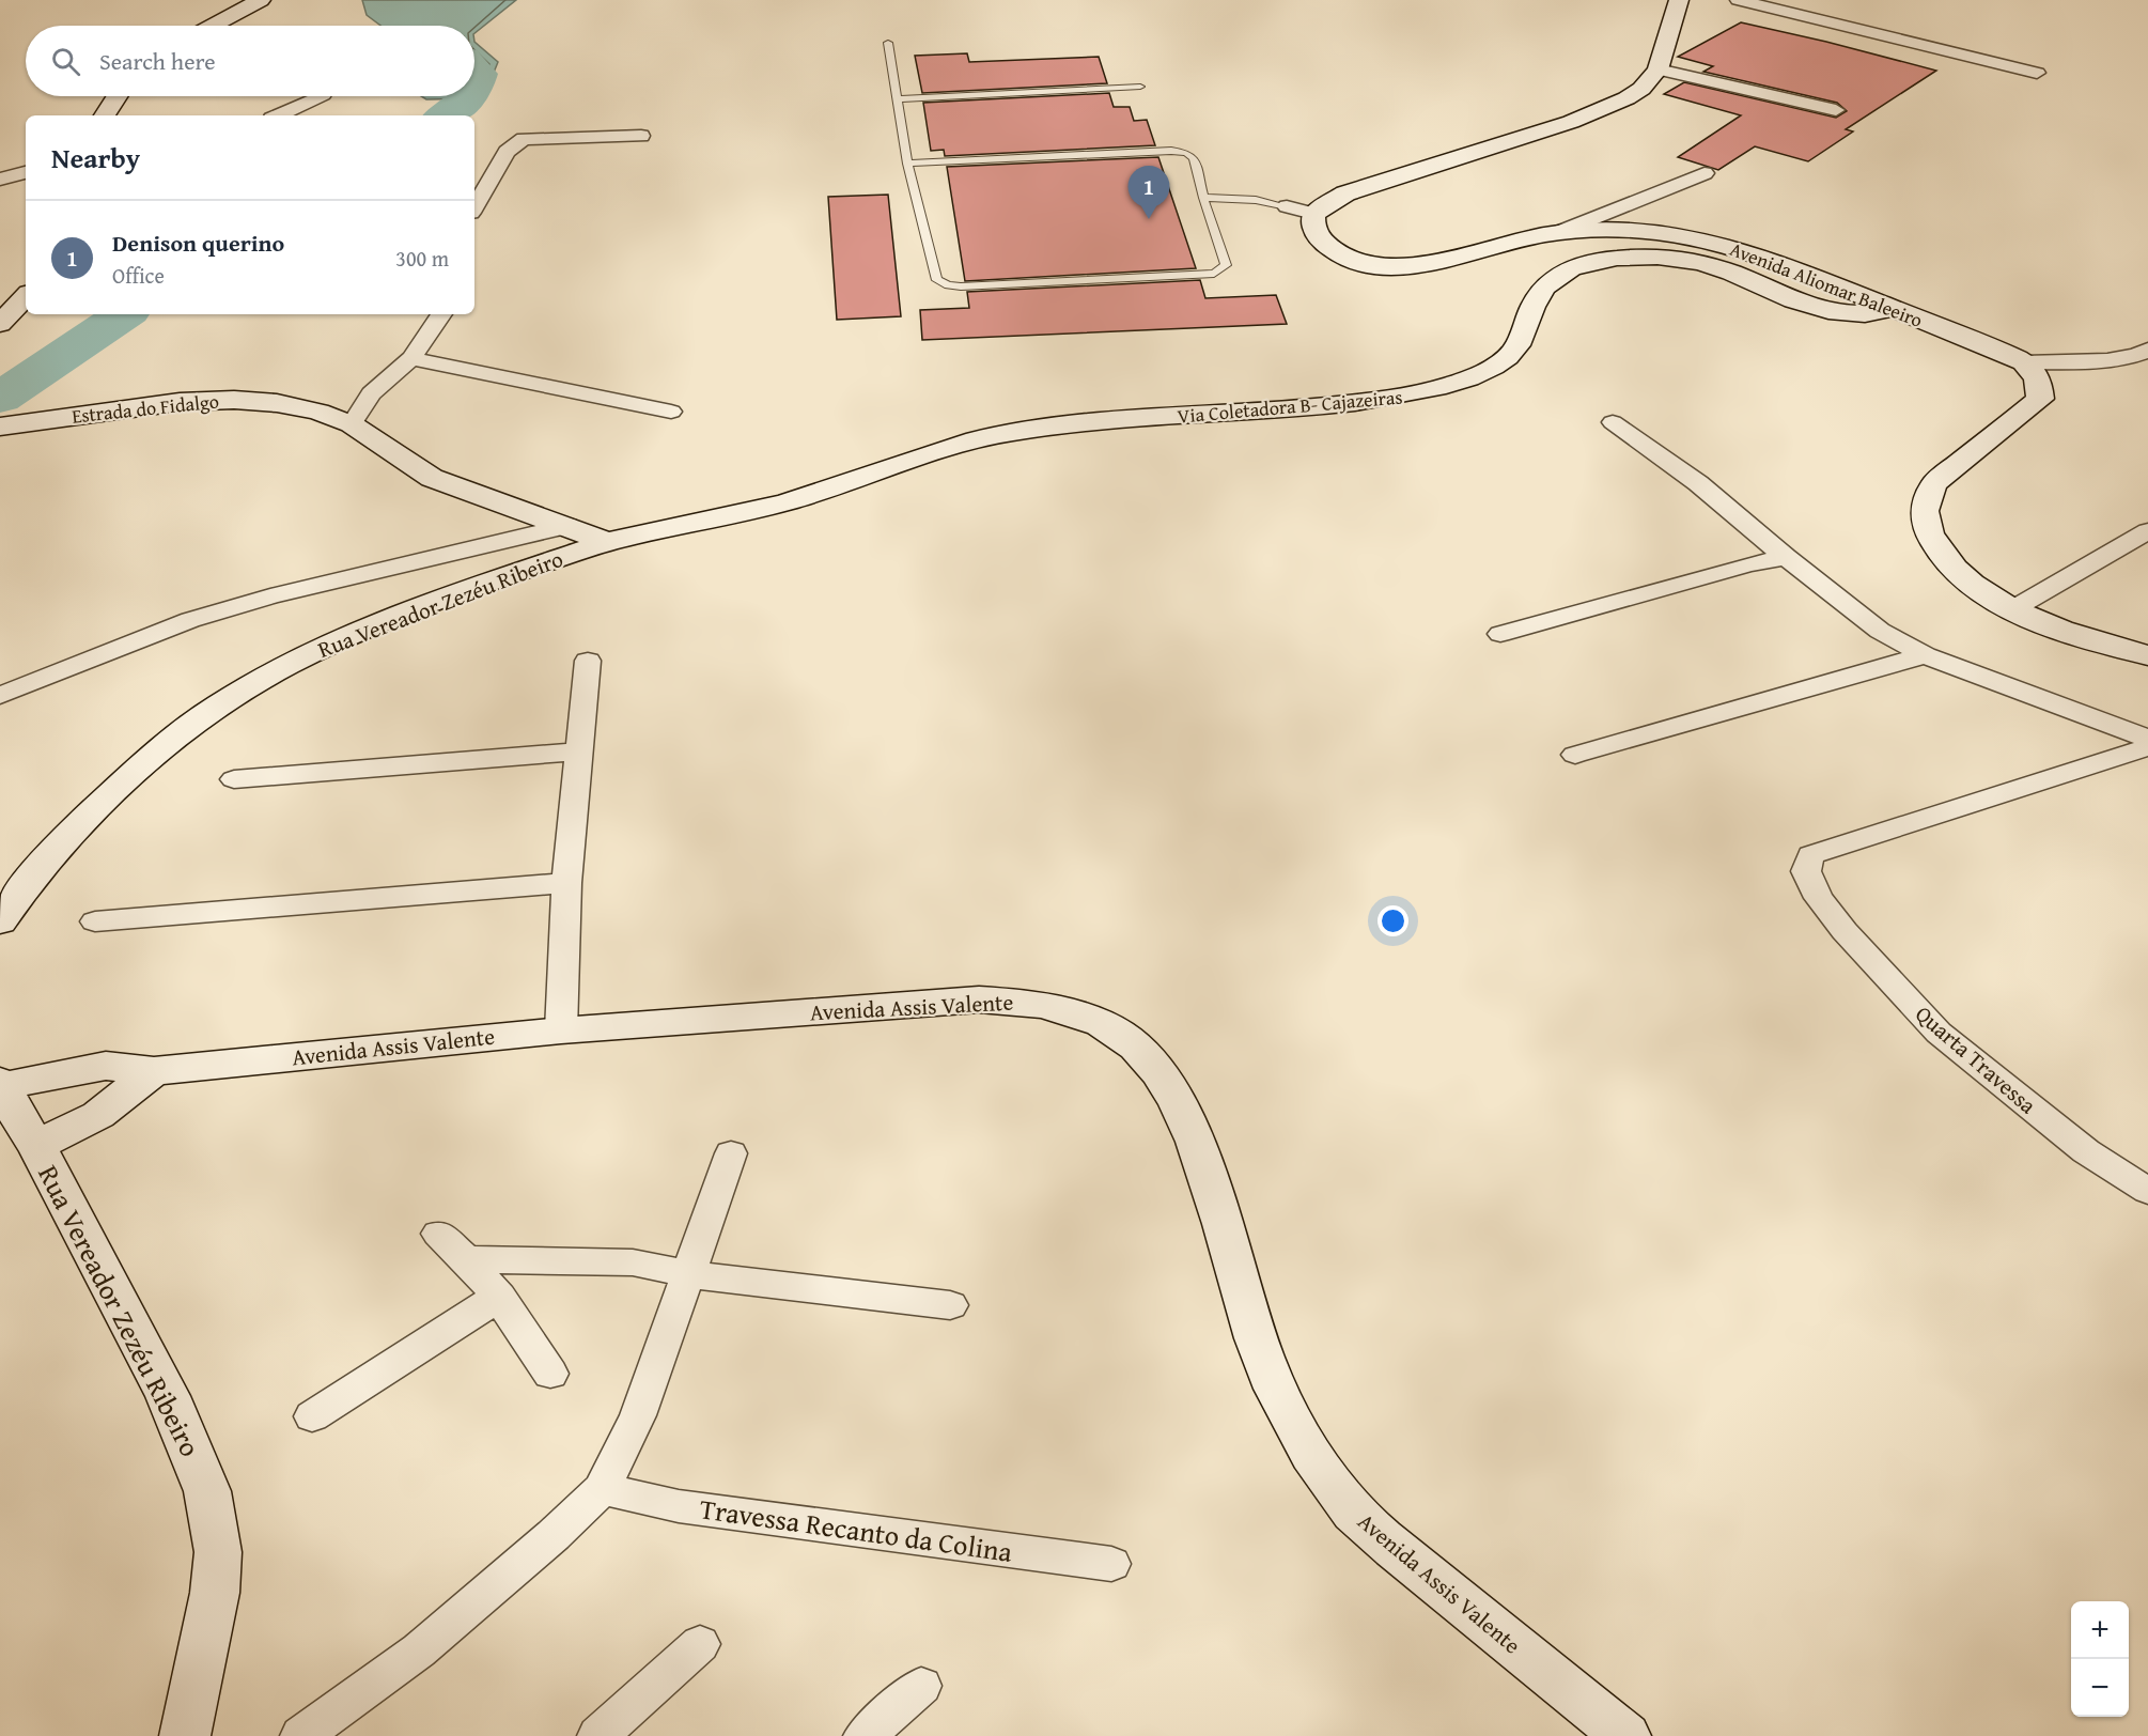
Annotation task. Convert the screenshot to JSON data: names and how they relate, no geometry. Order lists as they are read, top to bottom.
{
  "streets": {
    "main road": [
      "Avenida Aliomar Baleeiro",
      "Via Coletadora B- Cajazeiras",
      "Estrada do Fidalgo",
      "Rua Vereador Zezéu Ribeiro",
      "Avenida Assis Valente"
    ],
    "street": ["Quarta Travessa", "Travessa Recanto da Colina"]
  },
  "crossings": [
    ["Avenida Aliomar Baleeiro", "Via Coletadora B- Cajazeiras"],
    ["Via Coletadora B- Cajazeiras", "Rua Vereador Zezéu Ribeiro"],
    ["Estrada do Fidalgo", "Rua Vereador Zezéu Ribeiro"],
    ["Rua Vereador Zezéu Ribeiro", "Avenida Assis Valente"]
  ],
  "page": {
    "search": "Search here",
    "heading": "Nearby",
    "pins": "1",
    "list": [
      {
        "mark": "1",
        "name": "Denison querino",
        "note": "Office",
        "value": "300 m"
      }
    ],
    "map_buttons": ["+", "−"]
  }
}
